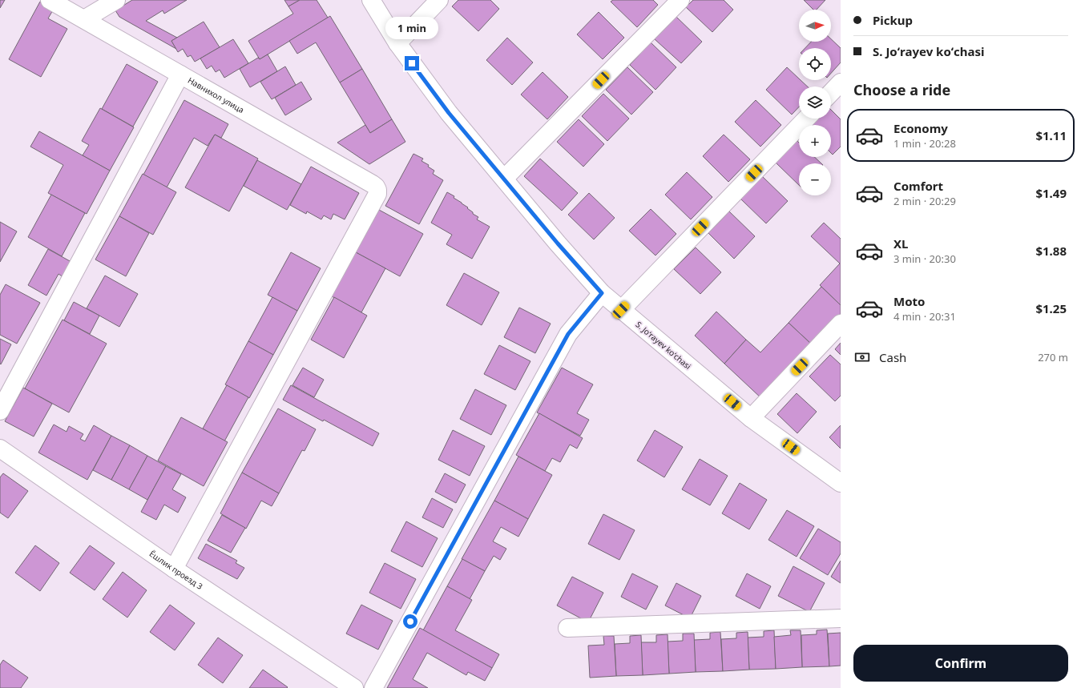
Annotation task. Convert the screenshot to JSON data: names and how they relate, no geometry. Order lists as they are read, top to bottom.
{
  "streets": {
    "street": ["Навнихол улица", "S. Joʻrayev koʻchasi", "Ёшлик проезд 3"]
  },
  "crossings": [
    ["Навнихол улица", "Ёшлик проезд 3"]
  ],
  "north": "right",
  "page": {
    "banner": ["Pickup", "S. Joʻrayev koʻchasi"],
    "map_buttons": ["+", "−"],
    "bubble": "1 min",
    "heading": "Choose a ride",
    "list": [
      {
        "name": "Economy",
        "note": "1 min · 20:28",
        "value": "$1.11"
      },
      {
        "name": "Comfort",
        "note": "2 min · 20:29",
        "value": "$1.49"
      },
      {
        "name": "XL",
        "note": "3 min · 20:30",
        "value": "$1.88"
      },
      {
        "name": "Moto",
        "note": "4 min · 20:31",
        "value": "$1.25"
      }
    ],
    "pay": ["Cash", "270 m"],
    "buttons": "Confirm"
  }
}
